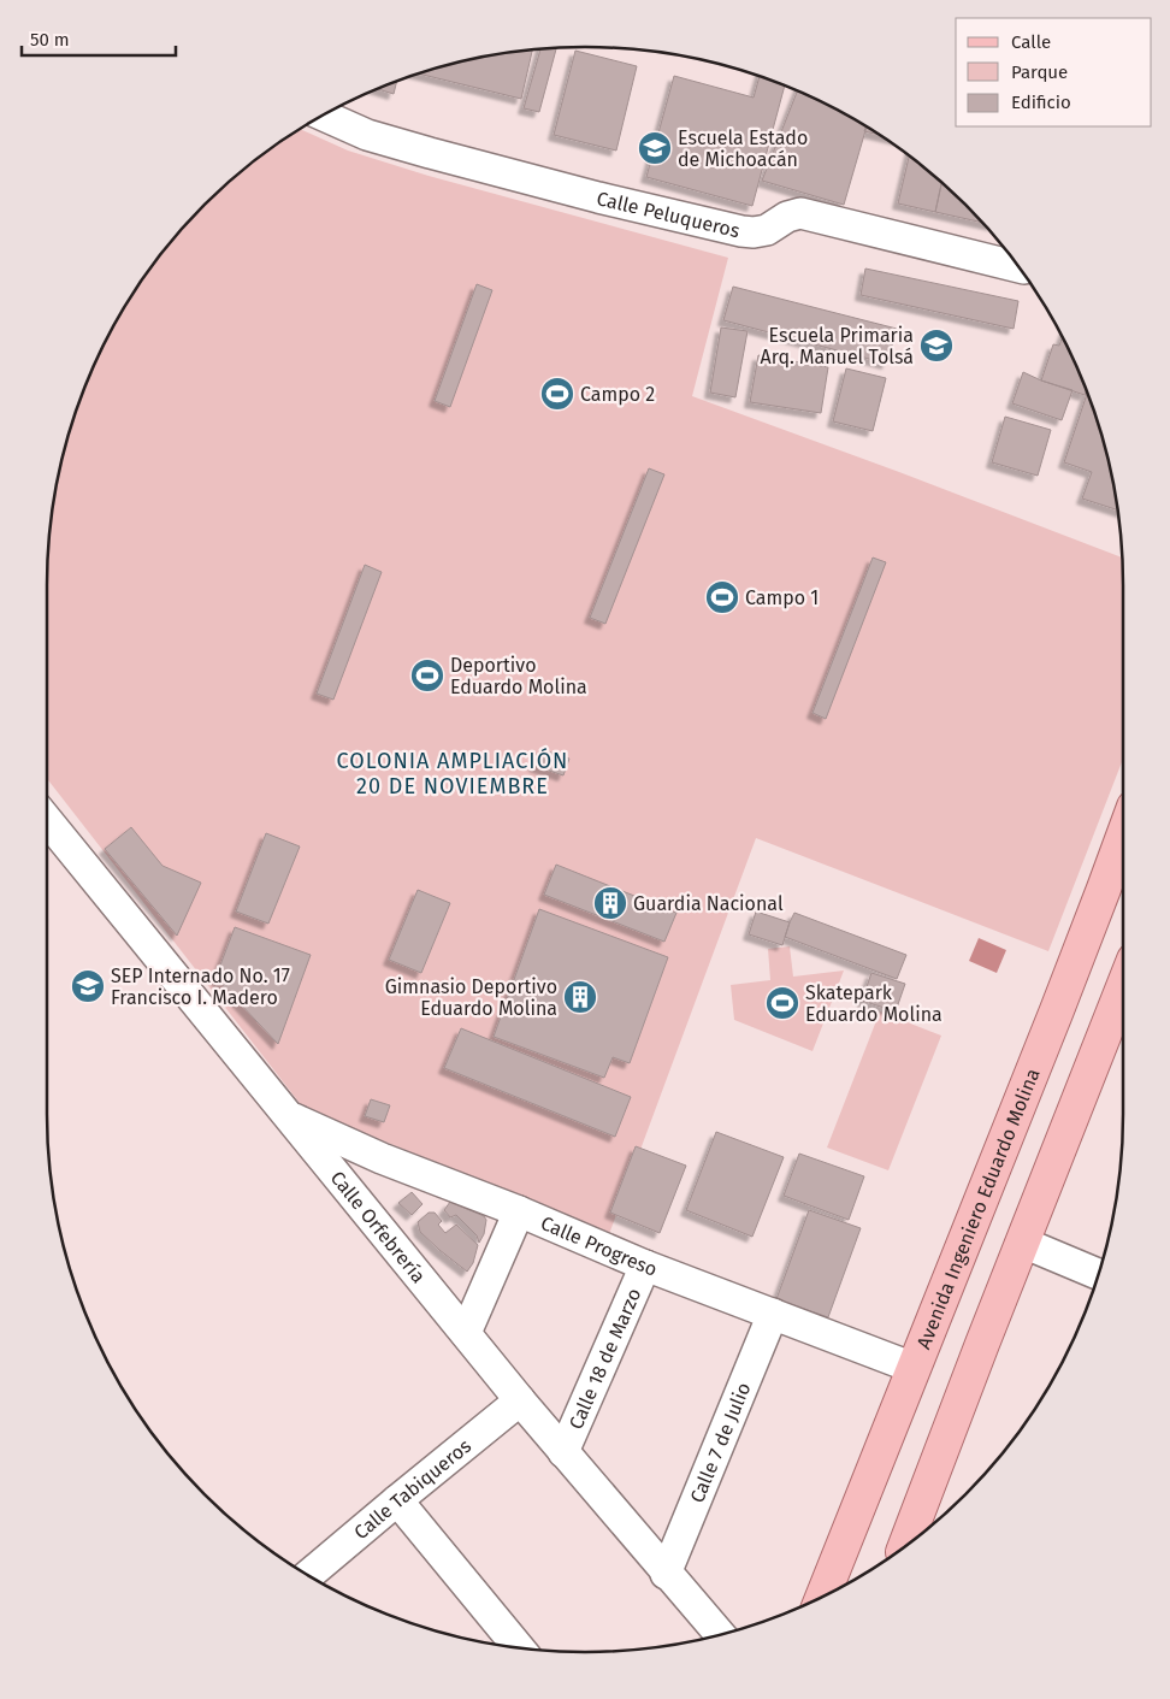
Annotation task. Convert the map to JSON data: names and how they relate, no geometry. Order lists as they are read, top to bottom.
{
  "streets": {
    "main road": ["Avenida Ingeniero Eduardo Molina"],
    "street": [
      "Calle Peluqueros",
      "Calle Orfebrería",
      "Calle Progreso",
      "Calle 18 de Marzo",
      "Calle 7 de Julio",
      "Calle Tabiqueros"
    ]
  },
  "crossings": [
    ["Avenida Ingeniero Eduardo Molina", "Calle Progreso"],
    ["Calle Orfebrería", "Calle Progreso"],
    ["Calle Orfebrería", "Calle 18 de Marzo"],
    ["Calle Orfebrería", "Calle 7 de Julio"],
    ["Calle Orfebrería", "Calle Tabiqueros"],
    ["Calle Progreso", "Calle 18 de Marzo"],
    ["Calle Progreso", "Calle 7 de Julio"]
  ],
  "districts": ["COLONIA AMPLIACIÓN 20 DE NOVIEMBRE"],
  "places": {
    "school or university": ["Escuela Estado de Michoacán", "Escuela Primaria Arq. Manuel Tolsá", "SEP Internado No. 17 Francisco I. Madero"],
    "sports": [
      "Campo 2",
      "Campo 1",
      "Deportivo Eduardo Molina",
      "Skatepark Eduardo Molina"
    ],
    "building": ["Guardia Nacional", "Gimnasio Deportivo Eduardo Molina"]
  },
  "legend": ["Calle", "Parque", "Edificio"],
  "scale_bar": "50 m"
}
